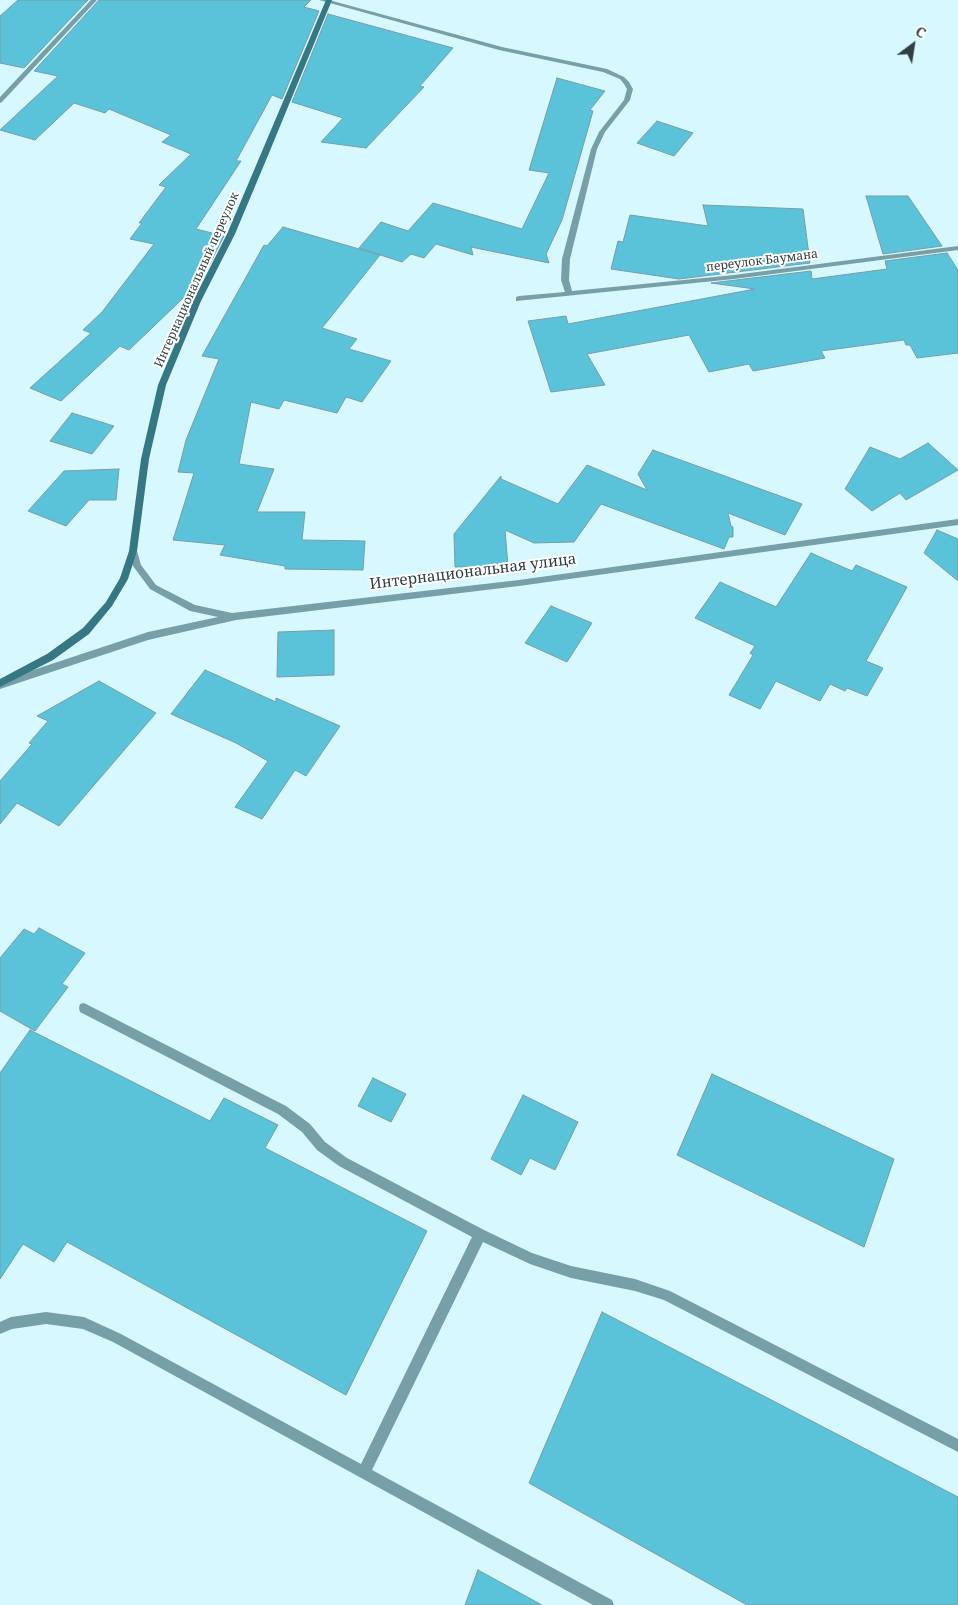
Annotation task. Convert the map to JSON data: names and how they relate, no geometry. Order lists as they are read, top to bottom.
{
  "streets": {
    "street": ["переулок Баумана", "Интернациональный переулок", "Интернациональная улица"]
  },
  "crossings": [
    ["Интернациональный переулок", "Интернациональная улица"]
  ],
  "north": "top right"
}
